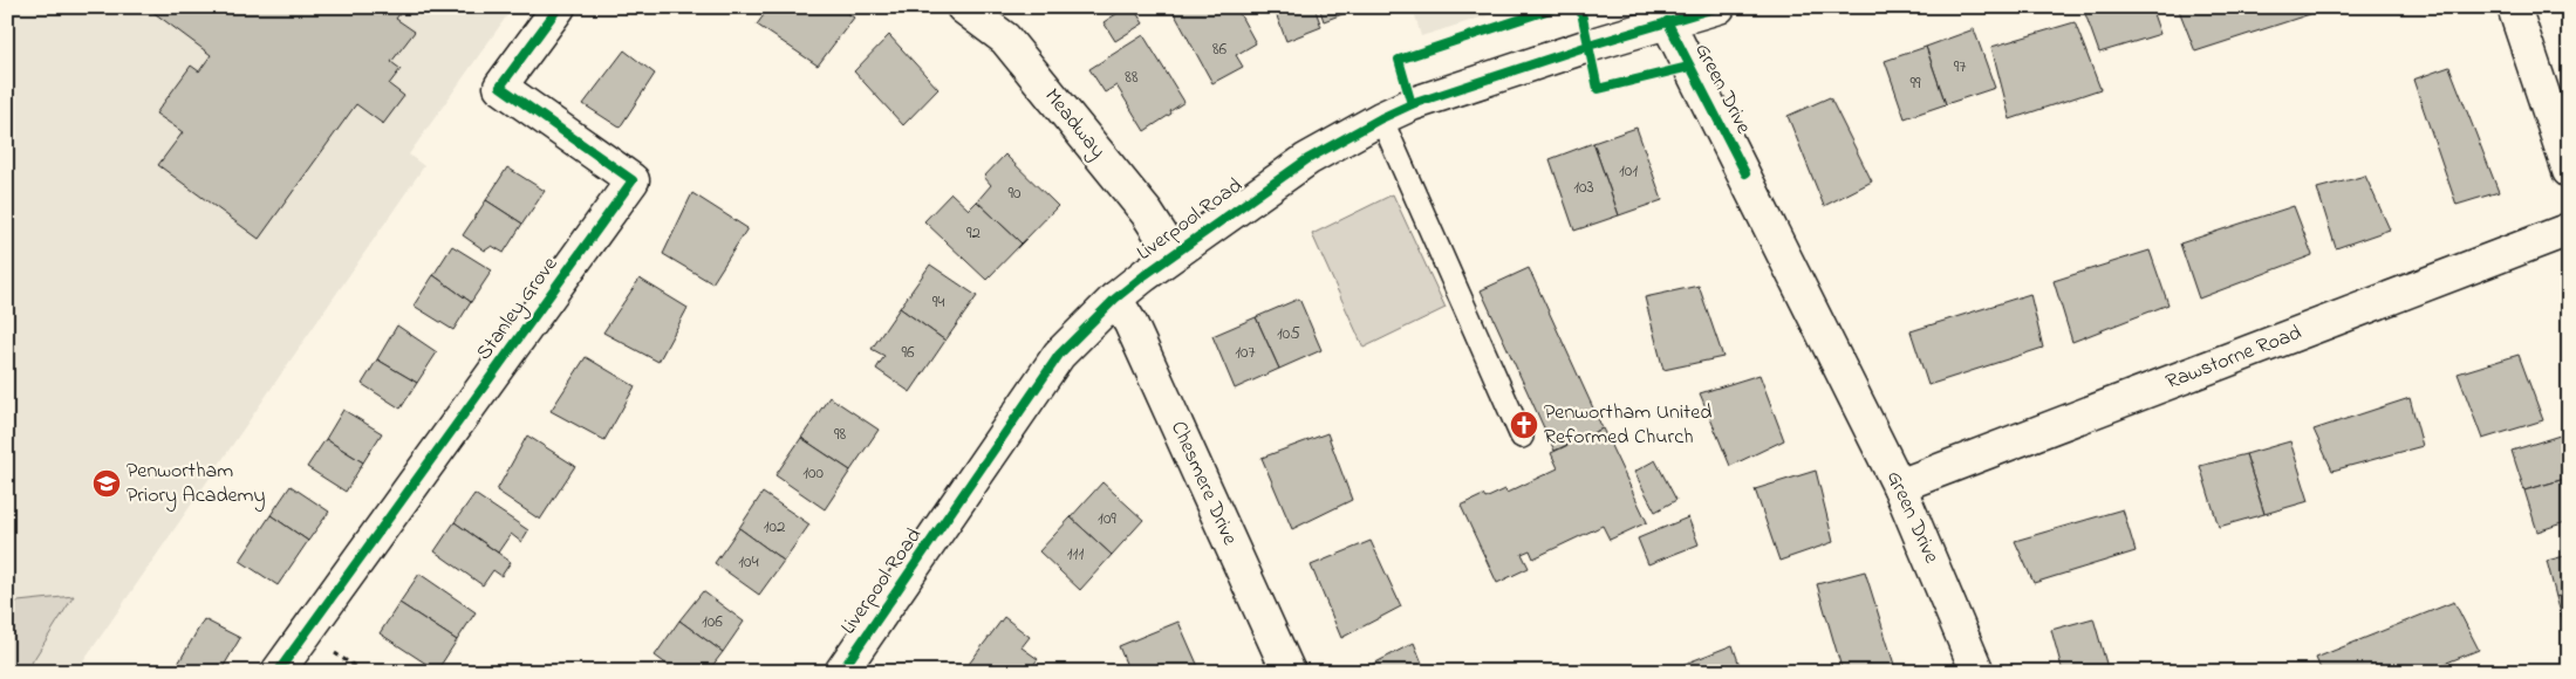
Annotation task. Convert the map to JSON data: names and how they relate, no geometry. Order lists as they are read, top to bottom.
{
  "streets": {
    "street": [
      "Green Drive",
      "Meadway",
      "Liverpool Road",
      "Stanley Grove",
      "Rawstorne Road",
      "Chesmere Drive"
    ]
  },
  "crossings": [
    ["Green Drive", "Liverpool Road"],
    ["Green Drive", "Rawstorne Road"],
    ["Meadway", "Liverpool Road"],
    ["Liverpool Road", "Chesmere Drive"]
  ],
  "places": {
    "church": ["Penwortham United Reformed Church"],
    "school or university": ["Penwortham Priory Academy"]
  },
  "house_numbers": [
    "86",
    "97",
    "88",
    "99",
    "101",
    "103",
    "90",
    "92",
    "94",
    "105",
    "96",
    "107",
    "98",
    "100",
    "109",
    "102",
    "111",
    "104",
    "106"
  ]
}
